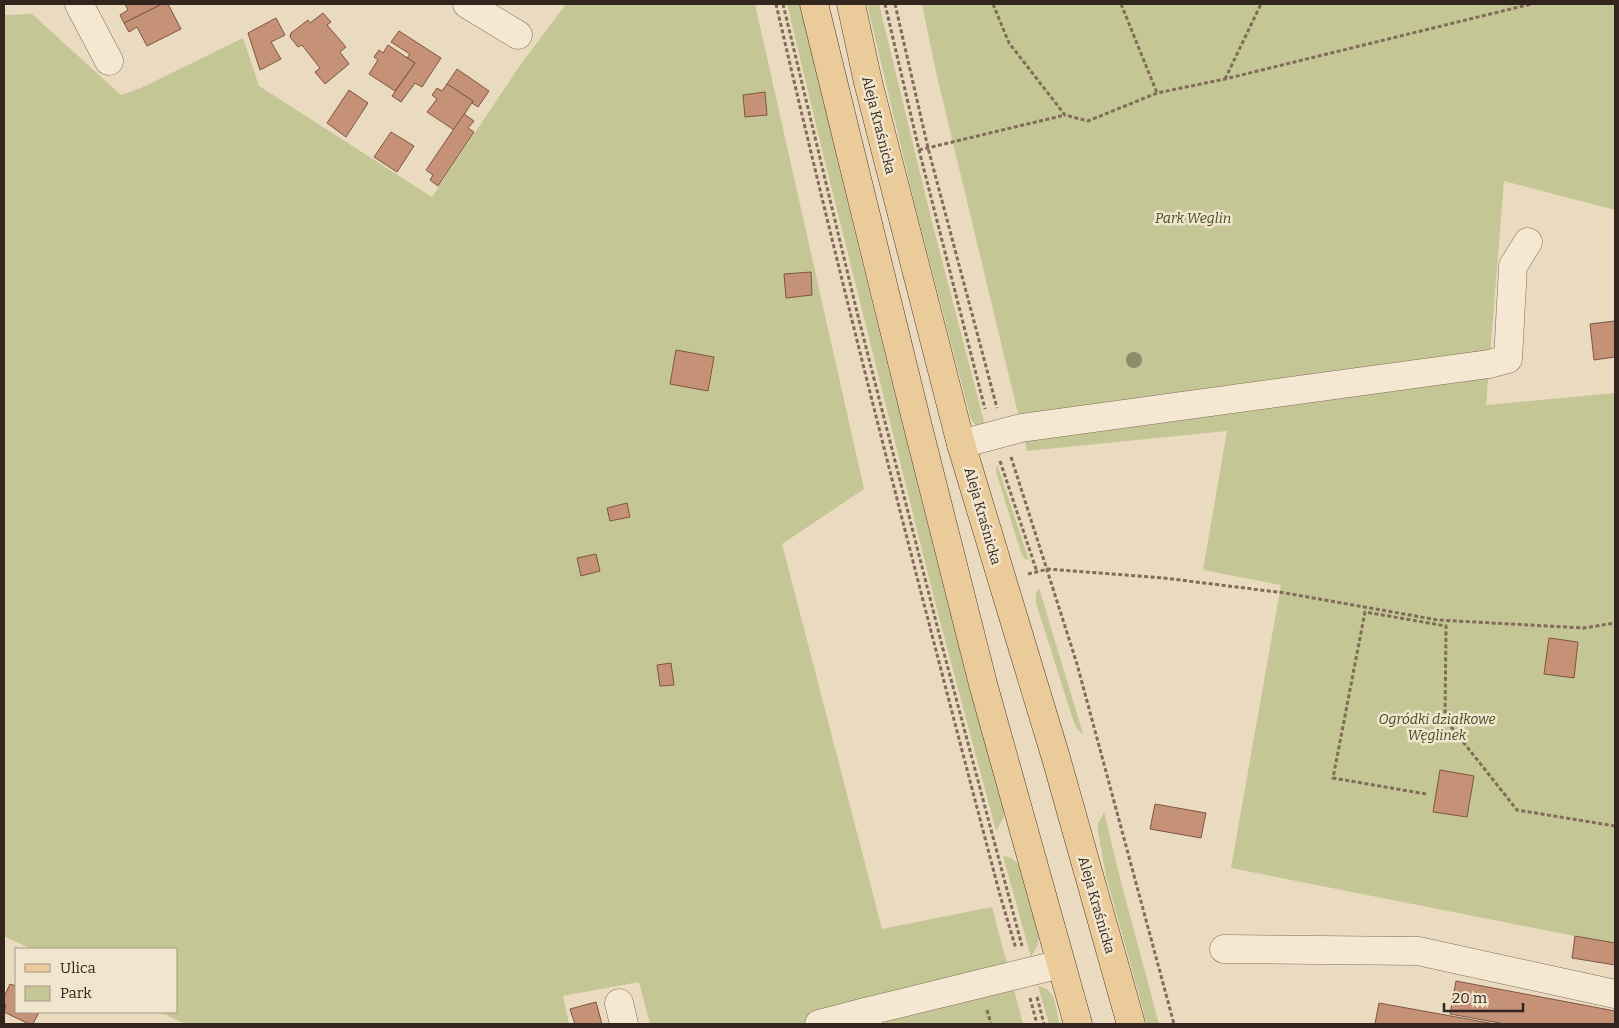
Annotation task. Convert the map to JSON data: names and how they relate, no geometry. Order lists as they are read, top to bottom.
{
  "streets": {
    "main road": ["Aleja Kraśnicka"]
  },
  "parks": ["Park Weglin", "Ogródki działkowe Węglinek"],
  "legend": ["Ulica", "Park"],
  "scale_bar": "20 m"
}
